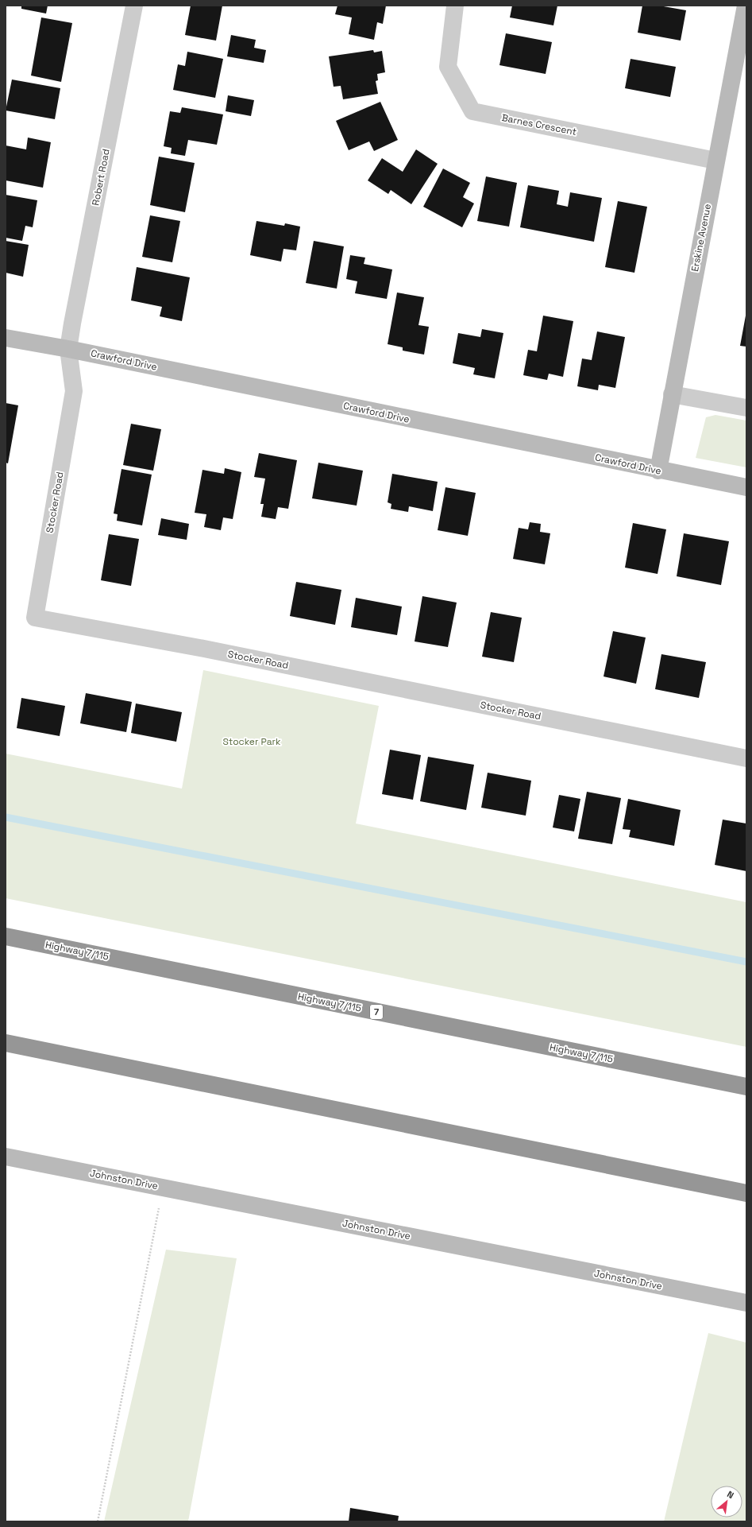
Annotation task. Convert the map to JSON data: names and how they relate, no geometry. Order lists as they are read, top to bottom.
{
  "streets": {
    "highway": ["Highway 7/115", "7"],
    "street": [
      "Barnes Crescent",
      "Robert Road",
      "Erskine Avenue",
      "Crawford Drive",
      "Stocker Road",
      "Johnston Drive"
    ]
  },
  "crossings": [
    ["Barnes Crescent", "Erskine Avenue"],
    ["Robert Road", "Crawford Drive"],
    ["Robert Road", "Stocker Road"],
    ["Erskine Avenue", "Crawford Drive"],
    ["Crawford Drive", "Stocker Road"]
  ],
  "parks": ["Stocker Park"],
  "north": "top right"
}
